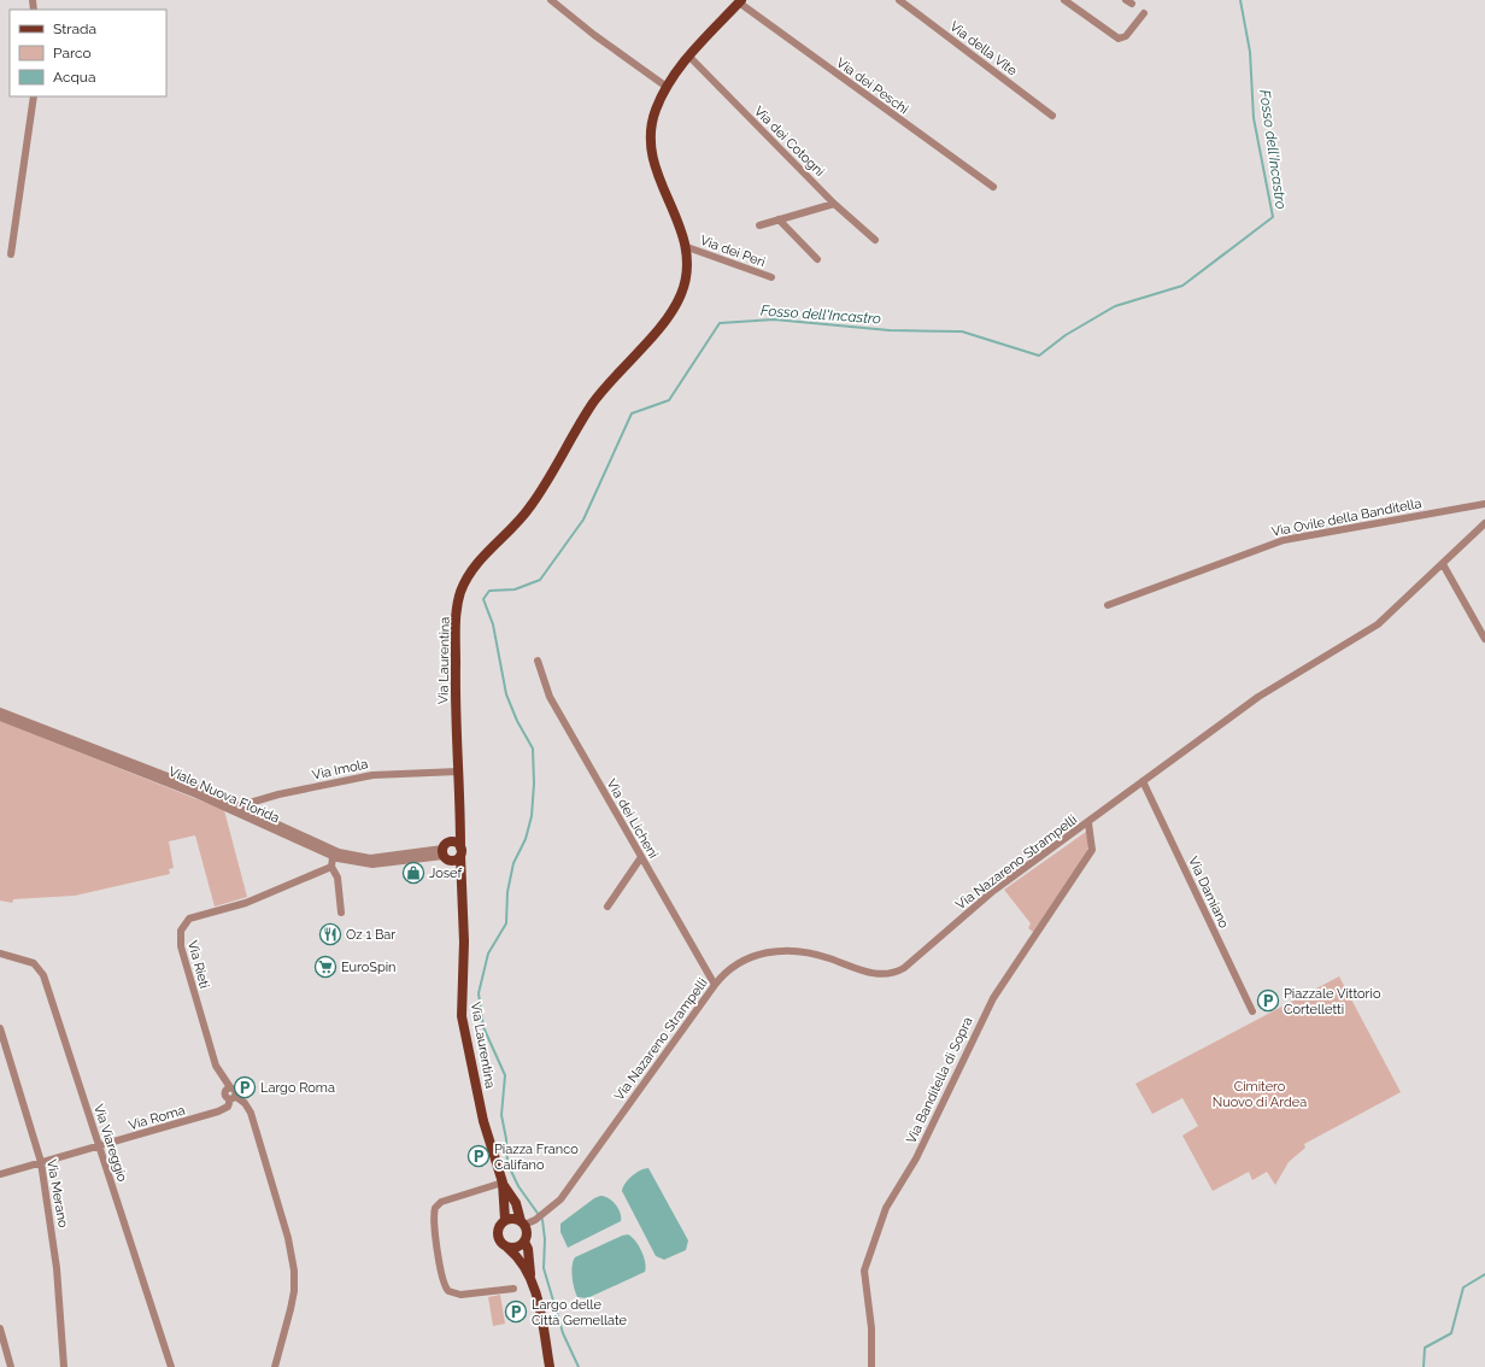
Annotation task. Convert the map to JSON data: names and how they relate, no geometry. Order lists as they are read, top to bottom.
{
  "streets": {
    "main road": ["Via Laurentina"],
    "street": [
      "Via della Vite",
      "Via dei Peschi",
      "Via dei Cotogni",
      "Via dei Peri",
      "Via Ovile della Banditella",
      "Via Imola",
      "Viale Nuova Florida",
      "Via dei Licheni",
      "Via Nazareno Strampelli",
      "Via Damiano",
      "Via Rieti",
      "Via Banditella di Sopra",
      "Via Roma",
      "Via Viareggio",
      "Via Merano"
    ]
  },
  "crossings": [
    ["Via dei Peri", "Via Laurentina"],
    ["Via Laurentina", "Via Imola"],
    ["Via Laurentina", "Viale Nuova Florida"],
    ["Via Laurentina", "Via Nazareno Strampelli"],
    ["Via Imola", "Viale Nuova Florida"],
    ["Via dei Licheni", "Via Nazareno Strampelli"],
    ["Via Nazareno Strampelli", "Via Damiano"],
    ["Via Nazareno Strampelli", "Via Banditella di Sopra"],
    ["Via Rieti", "Via Roma"],
    ["Via Roma", "Via Viareggio"],
    ["Via Roma", "Via Merano"]
  ],
  "water": ["Fosso dell'Incastro"],
  "parks": ["Cimitero Nuovo di Ardea"],
  "places": {
    "shop": ["Josef"],
    "restaurant": ["Oz 1 Bar"],
    "supermarket": ["EuroSpin"],
    "parking": [
      "Piazzale Vittorio Cortelletti",
      "Largo Roma",
      "Piazza Franco Califano",
      "Largo delle Città Gemellate"
    ]
  },
  "legend": ["Strada", "Parco", "Acqua"]
}
